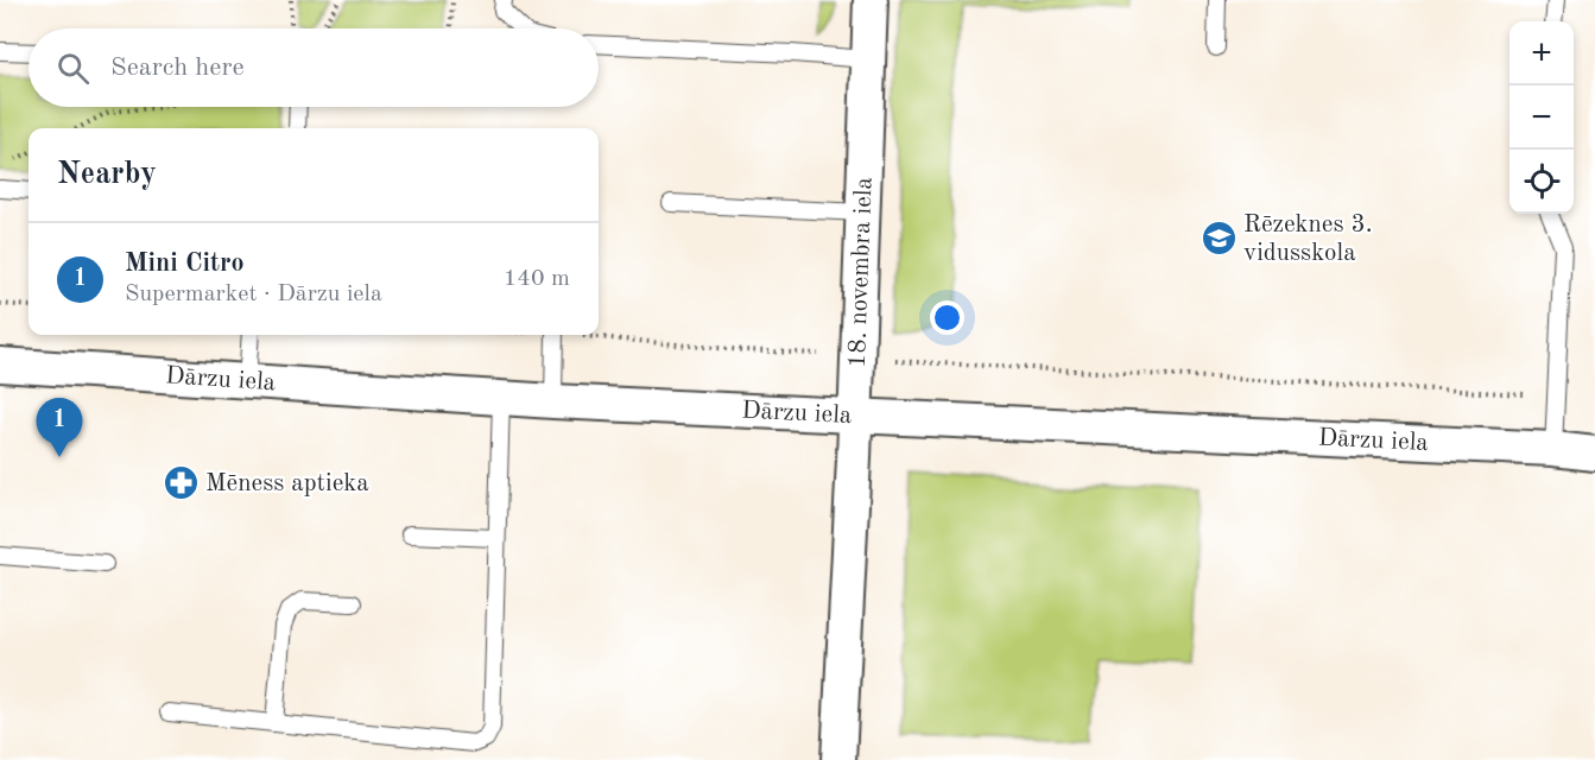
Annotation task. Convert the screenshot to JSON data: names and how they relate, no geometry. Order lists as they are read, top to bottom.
{
  "streets": {
    "street": ["18. novembra iela", "Dārzu iela"]
  },
  "crossings": [
    ["18. novembra iela", "Dārzu iela"]
  ],
  "places": {
    "school or university": ["Rēzeknes 3. vidusskola"],
    "pharmacy": ["Mēness aptieka"]
  },
  "page": {
    "map_buttons": ["+", "−"],
    "search": "Search here",
    "heading": "Nearby",
    "list": [
      {
        "mark": "1",
        "name": "Mini Citro",
        "note": "Supermarket · Dārzu iela",
        "value": "140 m"
      }
    ],
    "pins": "1"
  }
}
